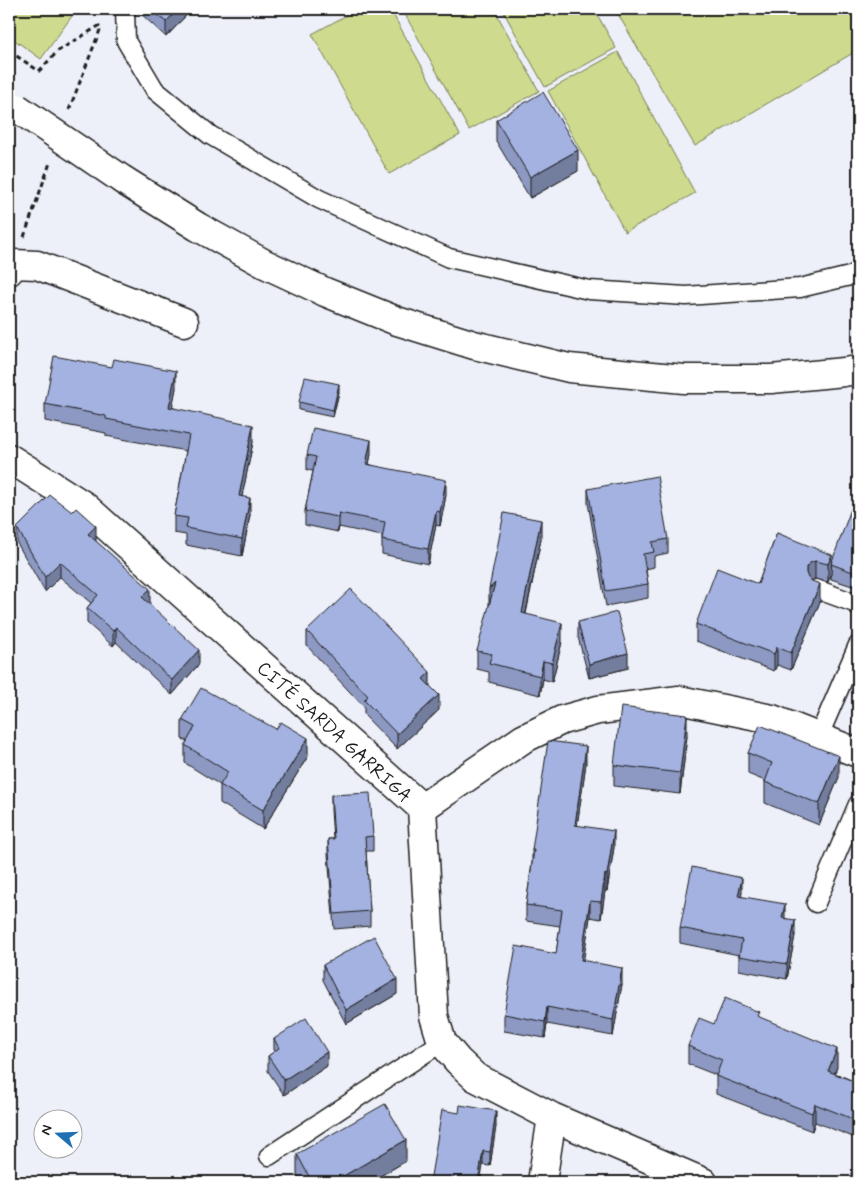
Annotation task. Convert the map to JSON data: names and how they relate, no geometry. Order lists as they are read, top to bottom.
{
  "streets": {
    "street": ["CITÉ SARDA GARRIGA"]
  },
  "north": "left"
}
